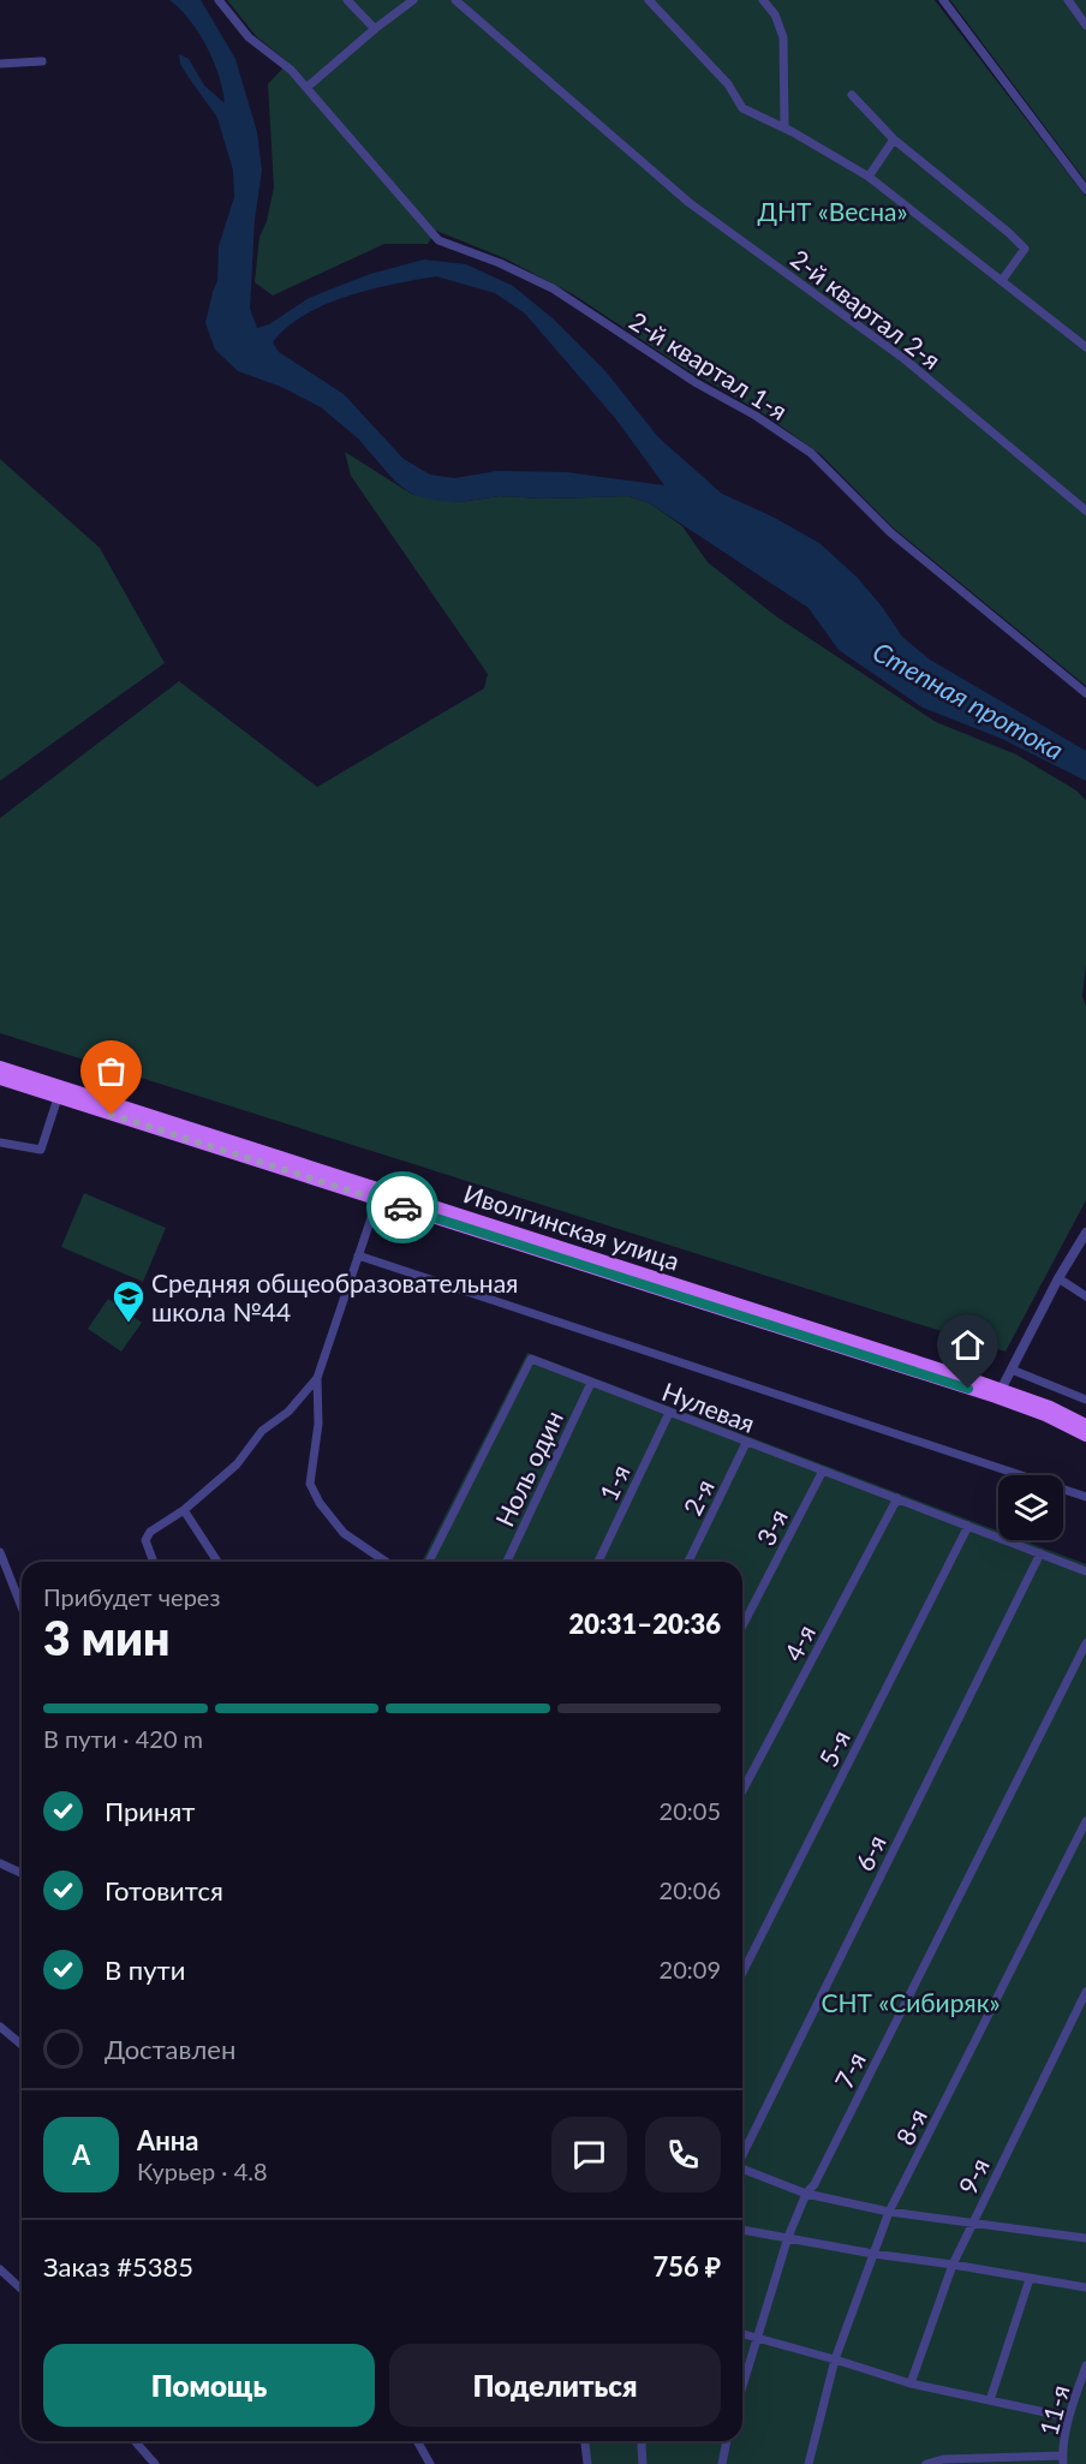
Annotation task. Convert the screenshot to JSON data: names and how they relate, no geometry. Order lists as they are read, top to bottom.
{
  "streets": {
    "main road": ["Иволгинская улица"],
    "street": [
      "2-й квартал 2-я",
      "2-й квартал 1-я",
      "Нулевая",
      "Ноль один",
      "1-я",
      "2-я",
      "3-я",
      "4-я",
      "5-я",
      "6-я",
      "7-я",
      "8-я",
      "9-я",
      "11-я"
    ]
  },
  "crossings": [
    ["Нулевая", "Ноль один"],
    ["Нулевая", "1-я"],
    ["Нулевая", "2-я"],
    ["Нулевая", "3-я"],
    ["Нулевая", "4-я"],
    ["Нулевая", "5-я"],
    ["Нулевая", "6-я"]
  ],
  "water": ["Степная протока"],
  "parks": ["ДНТ «Весна»", "СНТ «Сибиряк»"],
  "places": {
    "school or university": ["Средняя общеобразовательная школа №44"]
  },
  "page": {
    "heading": ["3 мин", "Прибудет через", "20:31–20:36"],
    "panel": [
      "Анна",
      "Курьер · 4.8",
      "Заказ #5385",
      "756 ₽"
    ],
    "bar": "В пути · 420 m",
    "list": [
      ["Принят", "20:05"],
      ["Готовится", "20:06"],
      ["В пути", "20:09"],
      "Доставлен"
    ],
    "round": "А",
    "buttons": ["Помощь", "Поделиться"]
  }
}
